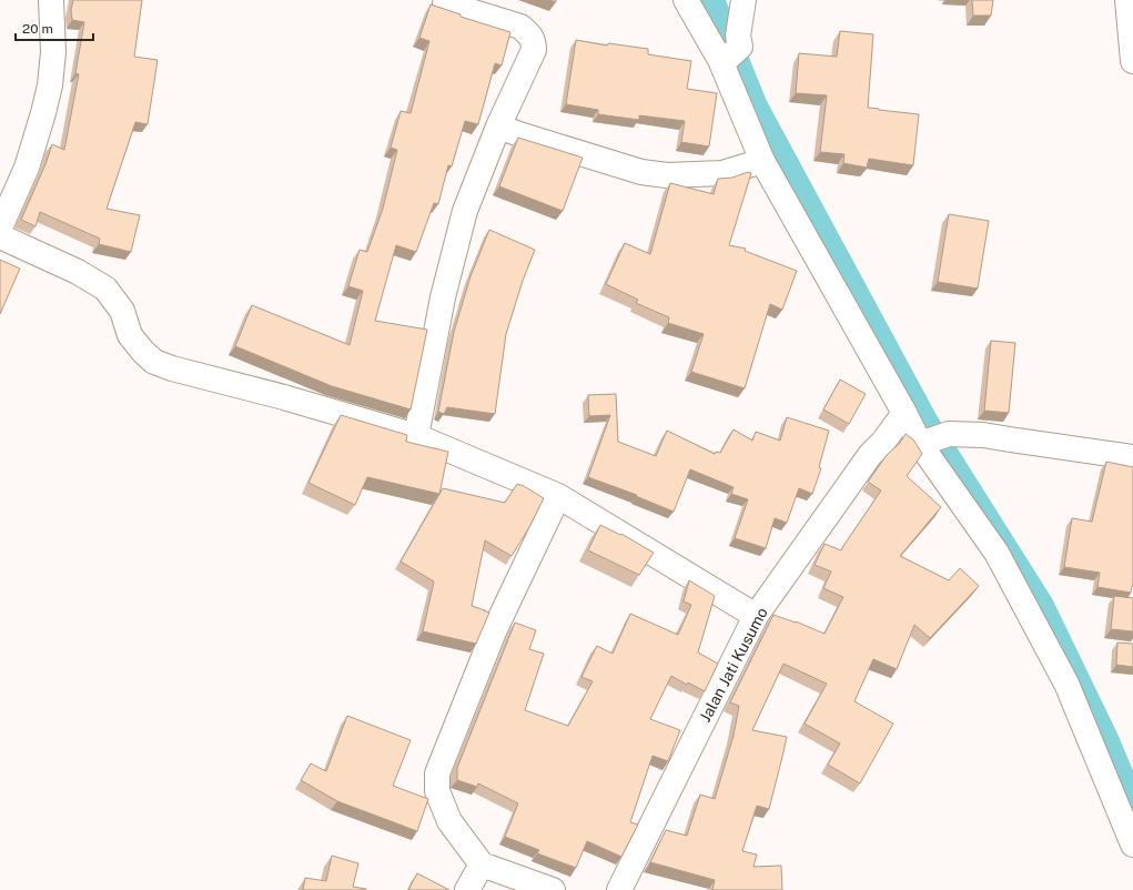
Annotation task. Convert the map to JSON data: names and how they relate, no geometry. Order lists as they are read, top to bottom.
{
  "streets": {
    "street": ["Jalan Jati Kusumo"]
  },
  "scale_bar": "20 m"
}
